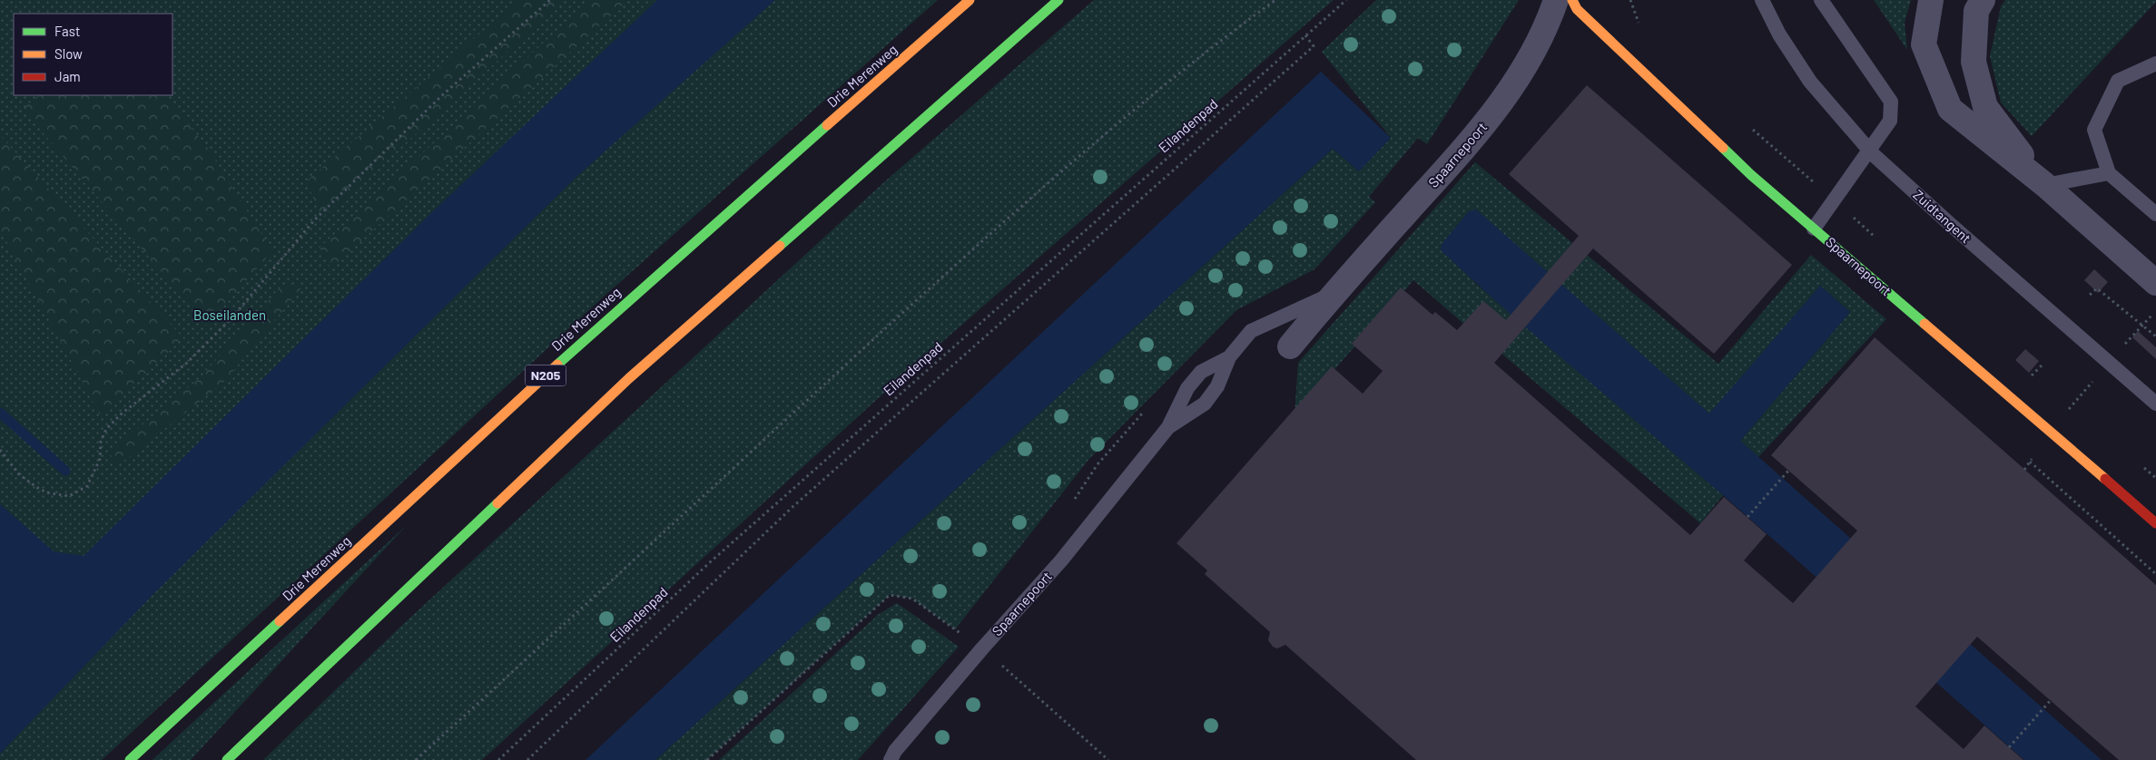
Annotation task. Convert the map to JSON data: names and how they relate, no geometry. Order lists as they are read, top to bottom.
{
  "streets": {
    "main road": ["Drie Merenweg", "Spaarnepoort", "N205"],
    "lane": ["Zuidtangent"],
    "path": ["Eilandenpad"]
  },
  "parks": ["Boseilanden"],
  "legend": ["Fast", "Slow", "Jam"]
}
